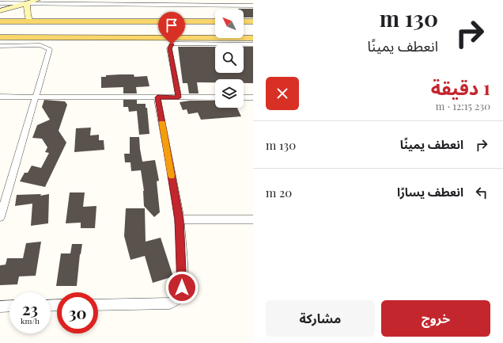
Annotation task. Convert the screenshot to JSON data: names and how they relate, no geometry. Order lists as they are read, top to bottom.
{
  "north": "top left",
  "page": {
    "turn": ["130 m", "انعطف يمينًا"],
    "heading": ["1 دقيقة", "230 m · 12:15"],
    "list": [
      {
        "name": "انعطف يمينًا",
        "value": "130 m"
      },
      {
        "name": "انعطف يسارًا",
        "value": "20 m"
      }
    ],
    "speed": "23 km/h",
    "limit": "30",
    "buttons": ["خروج", "مشاركة"]
  }
}
